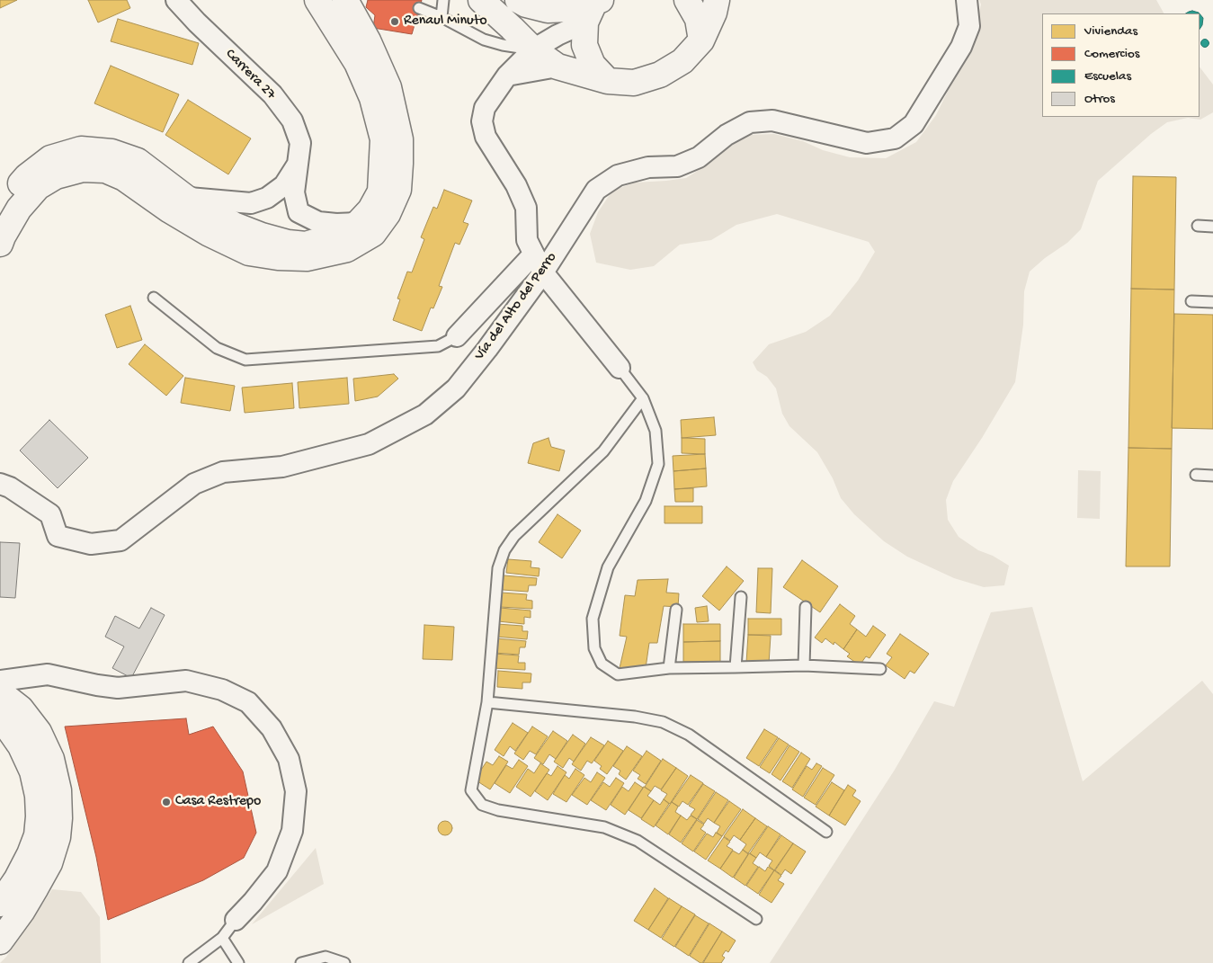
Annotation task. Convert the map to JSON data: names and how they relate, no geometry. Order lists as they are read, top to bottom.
{
  "streets": {
    "street": ["Carrera 27", "Vía del Alto del Perro"]
  },
  "places": ["Renaul Minuto", "Casa Restrepo"],
  "legend": [
    "Viviendas",
    "Comercios",
    "Escuelas",
    "Otros"
  ]
}
